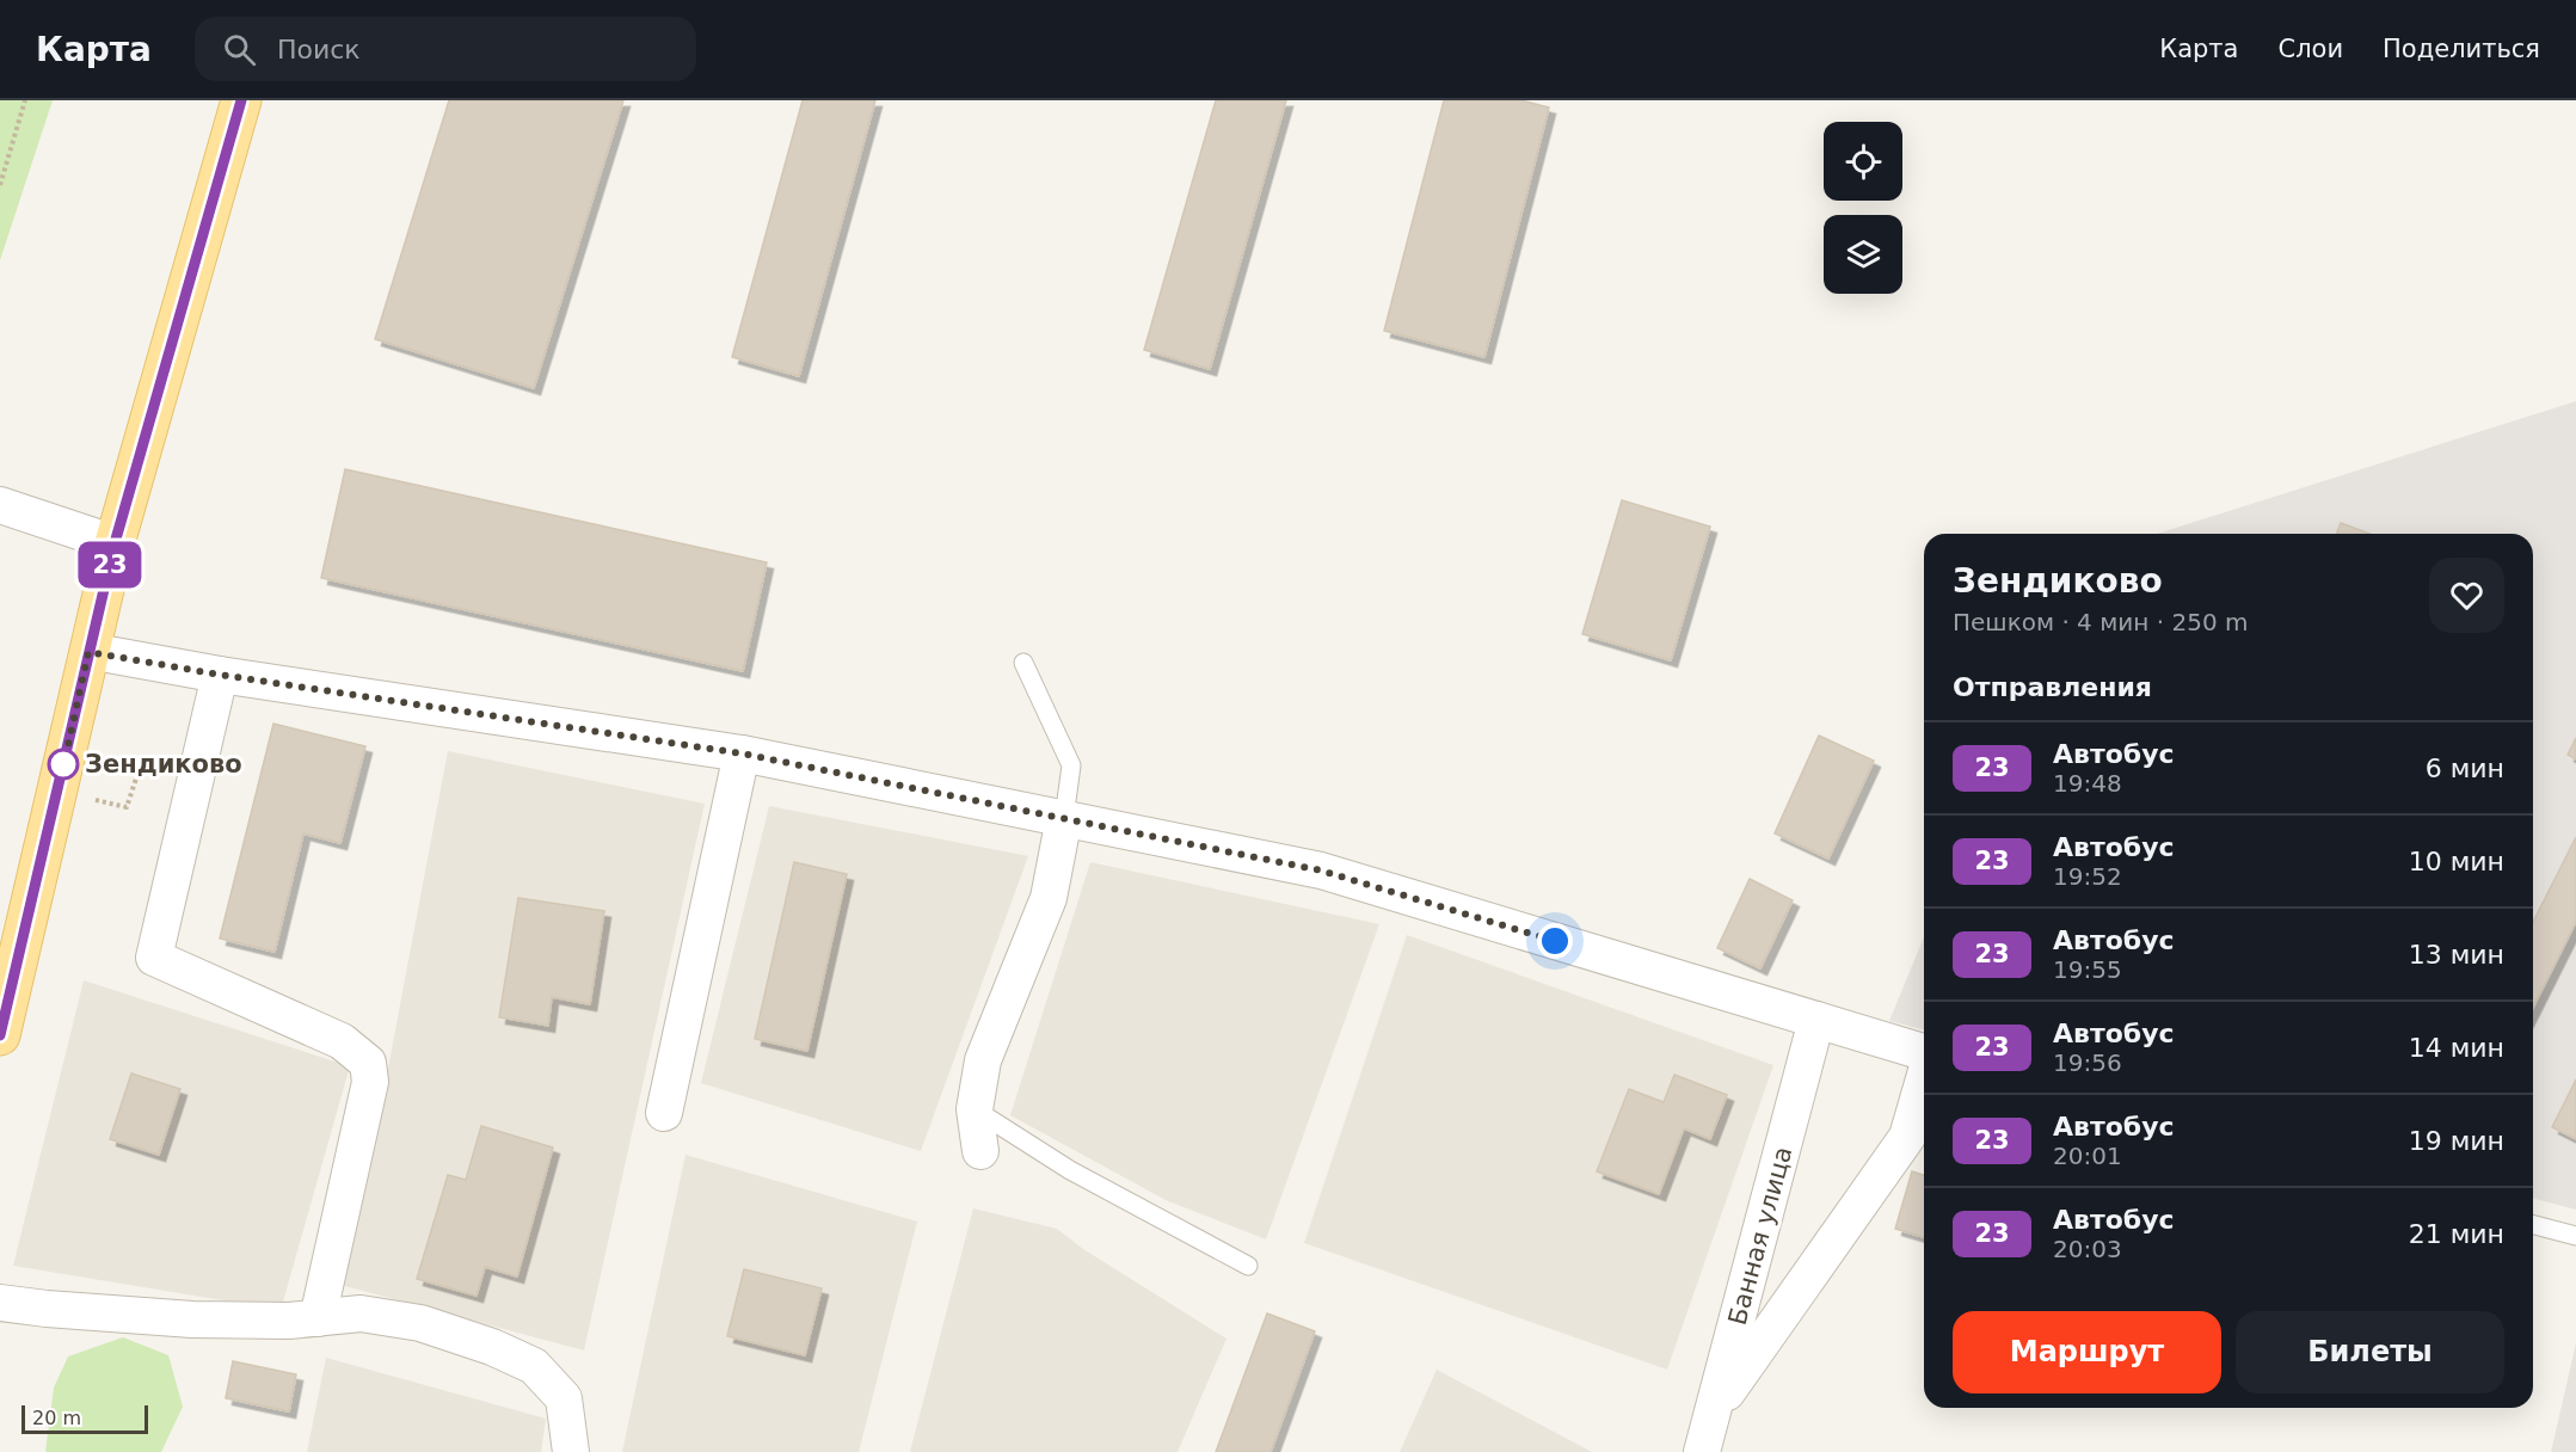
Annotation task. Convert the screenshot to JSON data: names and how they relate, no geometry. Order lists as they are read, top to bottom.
{
  "streets": {
    "street": ["Банная улица"]
  },
  "places": ["Зендиково"],
  "lines": ["bus line 23"],
  "scale_bar": "20 m",
  "page": {
    "header": "Карта",
    "search": "Поиск",
    "nav": ["Карта", "Слои", "Поделиться"],
    "on_map": "23",
    "heading": [
      ["Зендиково", "Пешком · 4 мин · 250 m"],
      "Отправления"
    ],
    "list": [
      {
        "mark": "23",
        "name": "Автобус",
        "note": "19:48",
        "value": "6 мин"
      },
      {
        "mark": "23",
        "name": "Автобус",
        "note": "19:52",
        "value": "10 мин"
      },
      {
        "mark": "23",
        "name": "Автобус",
        "note": "19:55",
        "value": "13 мин"
      },
      {
        "mark": "23",
        "name": "Автобус",
        "note": "19:56",
        "value": "14 мин"
      },
      {
        "mark": "23",
        "name": "Автобус",
        "note": "20:01",
        "value": "19 мин"
      },
      {
        "mark": "23",
        "name": "Автобус",
        "note": "20:03",
        "value": "21 мин"
      }
    ],
    "buttons": ["Маршрут", "Билеты"],
    "scale": "20 m"
  }
}
